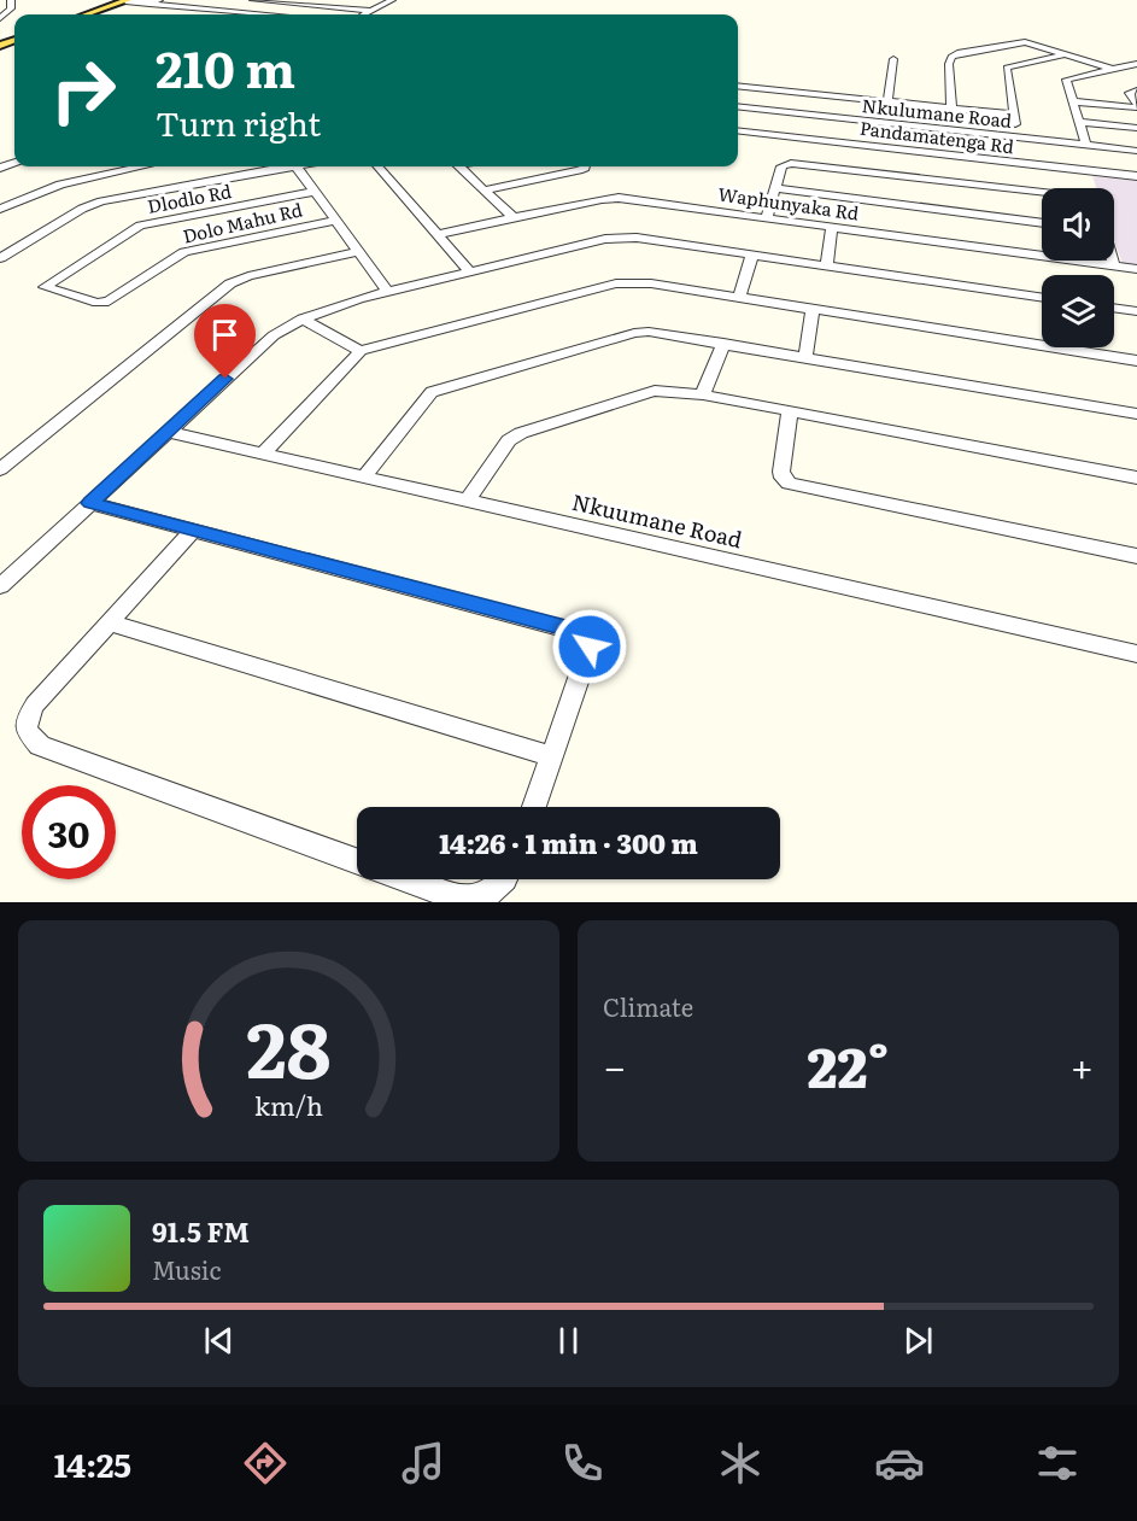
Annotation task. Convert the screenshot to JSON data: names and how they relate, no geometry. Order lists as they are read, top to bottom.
{
  "streets": {
    "street": [
      "Nkulumane Road",
      "Pandamatenga Rd",
      "Dlodlo Rd",
      "Waphunyaka Rd",
      "Dolo Mahu Rd",
      "Nkuumane Road"
    ]
  },
  "crossings": [
    ["Dlodlo Rd", "Dolo Mahu Rd"]
  ],
  "page": {
    "turn": ["210 m", "Turn right"],
    "limit": "30",
    "trip": "14:26 · 1 min · 300 m",
    "tile": "Climate",
    "heat": ["−", "22°", "+"],
    "song": ["91.5 FM", "Music"],
    "tabs": "14:25",
    "gauge": ["28", "km/h"]
  }
}
